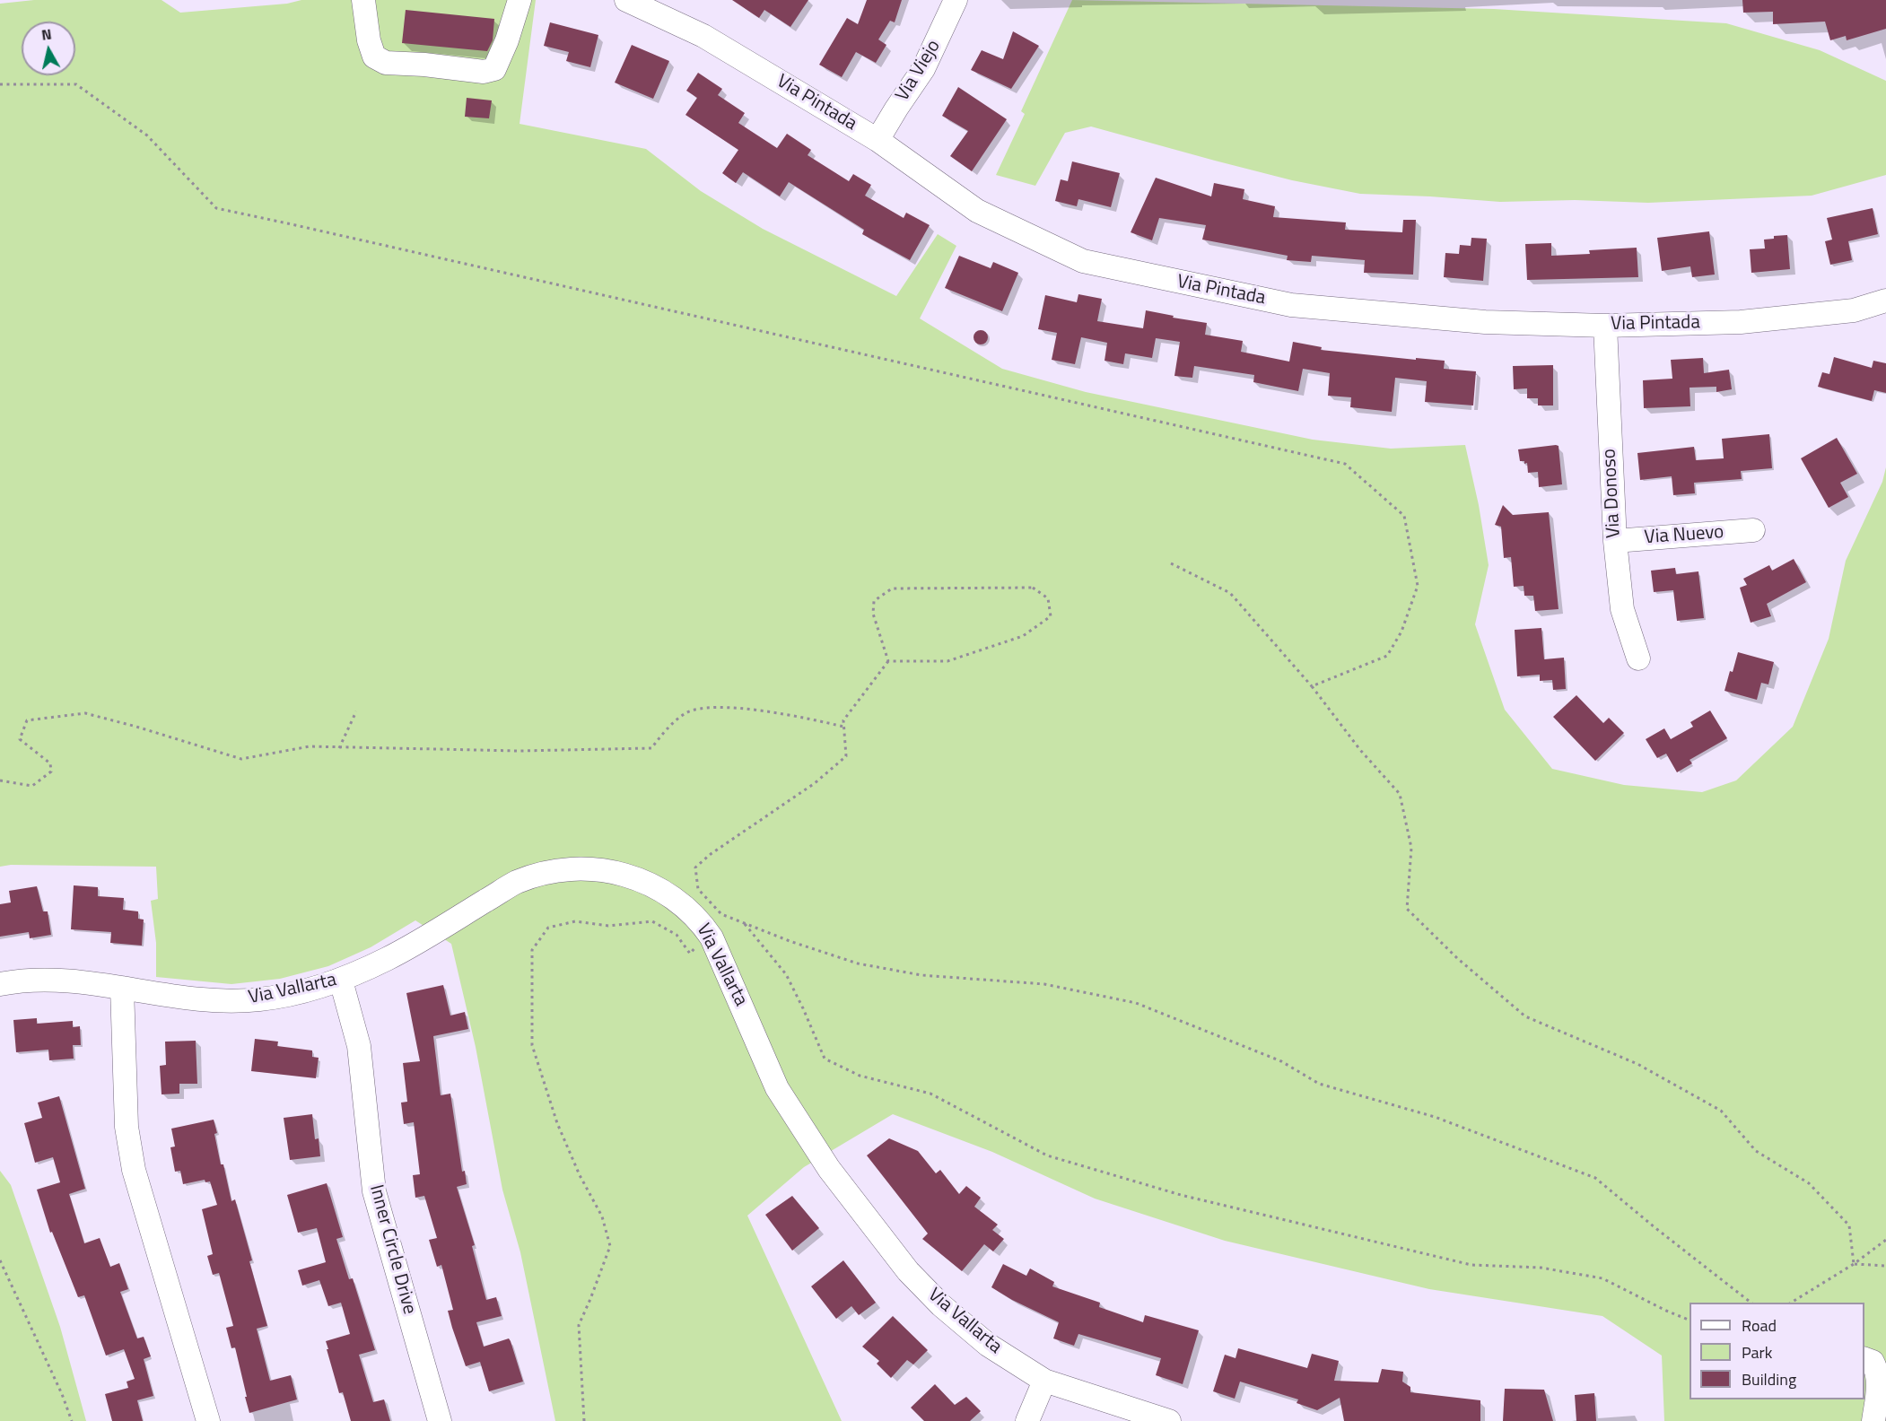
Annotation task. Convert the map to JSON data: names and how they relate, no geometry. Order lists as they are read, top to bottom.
{
  "streets": {
    "street": [
      "Via Viejo",
      "Via Pintada",
      "Via Donoso",
      "Via Nuevo",
      "Via Vallarta",
      "Inner Circle Drive"
    ]
  },
  "crossings": [
    ["Via Viejo", "Via Pintada"],
    ["Via Pintada", "Via Donoso"],
    ["Via Donoso", "Via Nuevo"],
    ["Via Vallarta", "Inner Circle Drive"]
  ],
  "legend": ["Road", "Park", "Building"],
  "north": "top"
}
